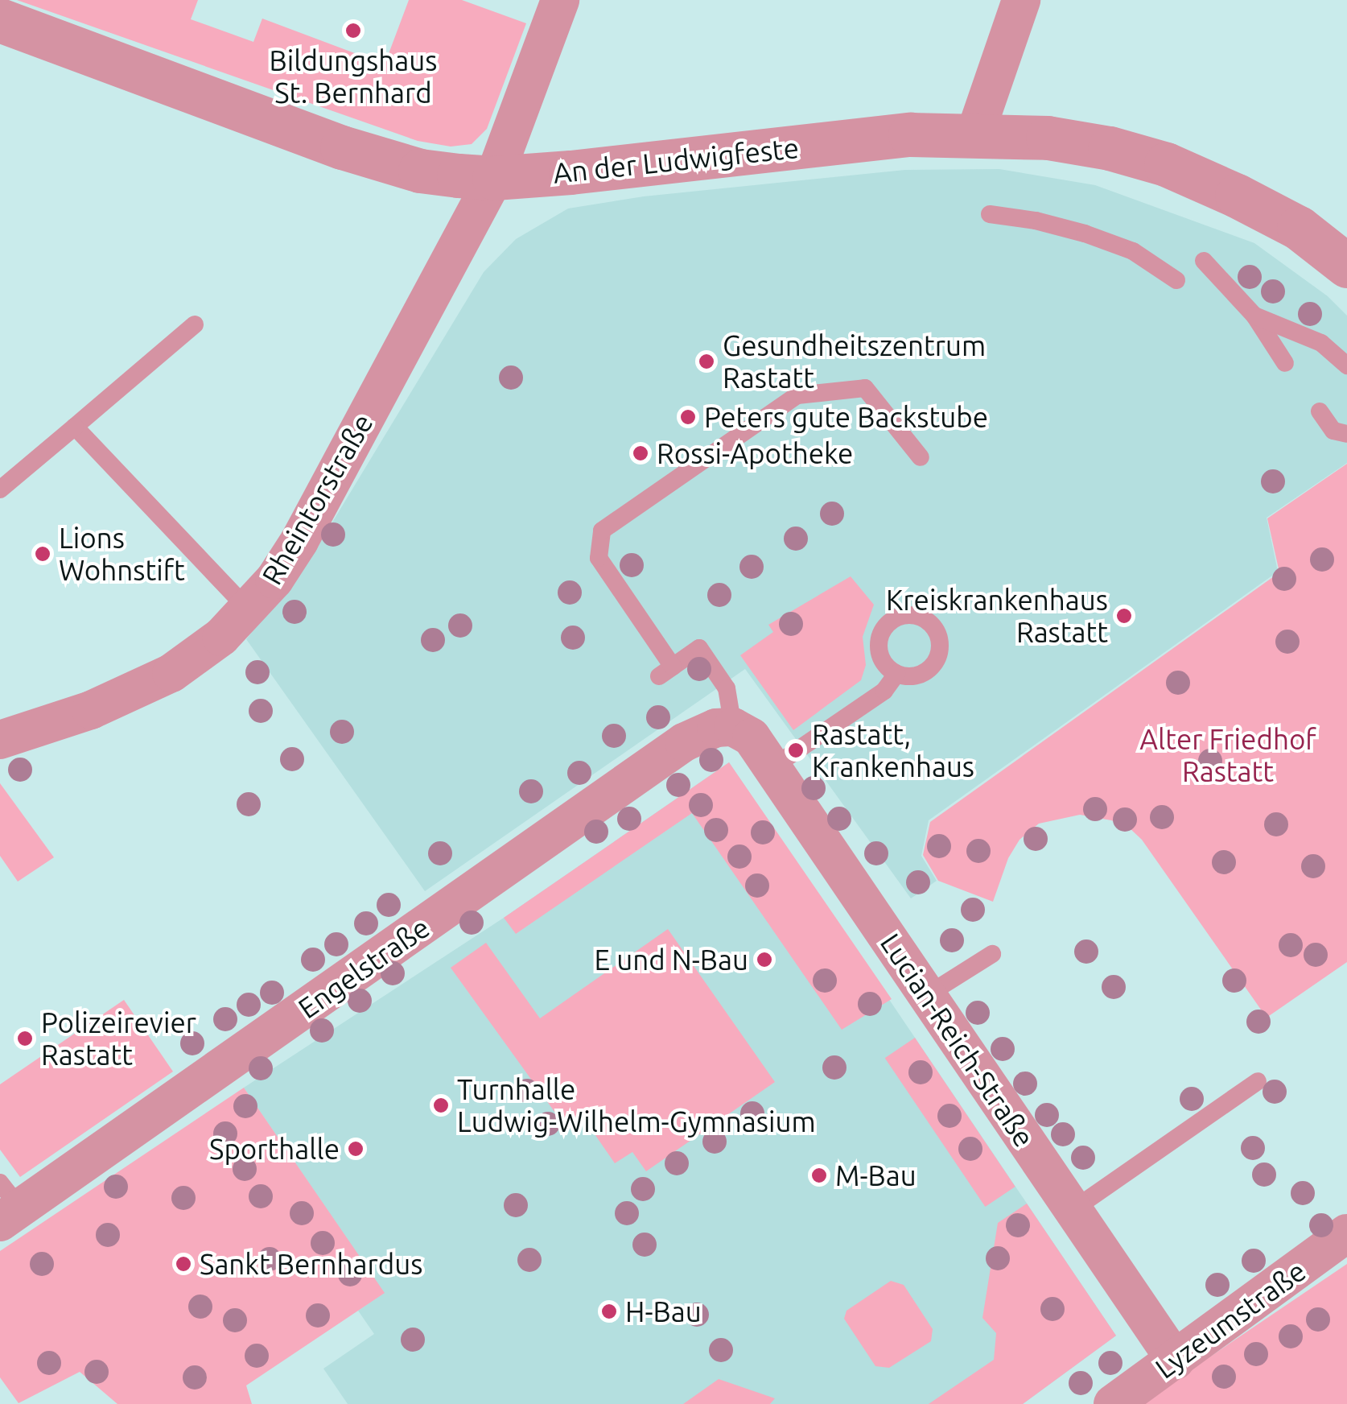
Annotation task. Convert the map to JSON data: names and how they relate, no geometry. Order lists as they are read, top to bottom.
{
  "streets": {
    "street": [
      "An der Ludwigfeste",
      "Rheintorstraße",
      "Engelstraße",
      "Lucian-Reich-Straße",
      "Lyzeumstraße"
    ]
  },
  "crossings": [
    ["An der Ludwigfeste", "Rheintorstraße"],
    ["Engelstraße", "Lucian-Reich-Straße"],
    ["Lucian-Reich-Straße", "Lyzeumstraße"]
  ],
  "parks": ["Alter Friedhof Rastatt"],
  "places": [
    "Bildungshaus St. Bernhard",
    "Gesundheitszentrum Rastatt",
    "Peters gute Backstube",
    "Rossi-Apotheke",
    "Lions Wohnstift",
    "Kreiskrankenhaus Rastatt",
    "Rastatt, Krankenhaus",
    "E und N-Bau",
    "Polizeirevier Rastatt",
    "Turnhalle Ludwig-Wilhelm-Gymnasium",
    "Sporthalle",
    "M-Bau",
    "Sankt Bernhardus",
    "H-Bau"
  ]
}
